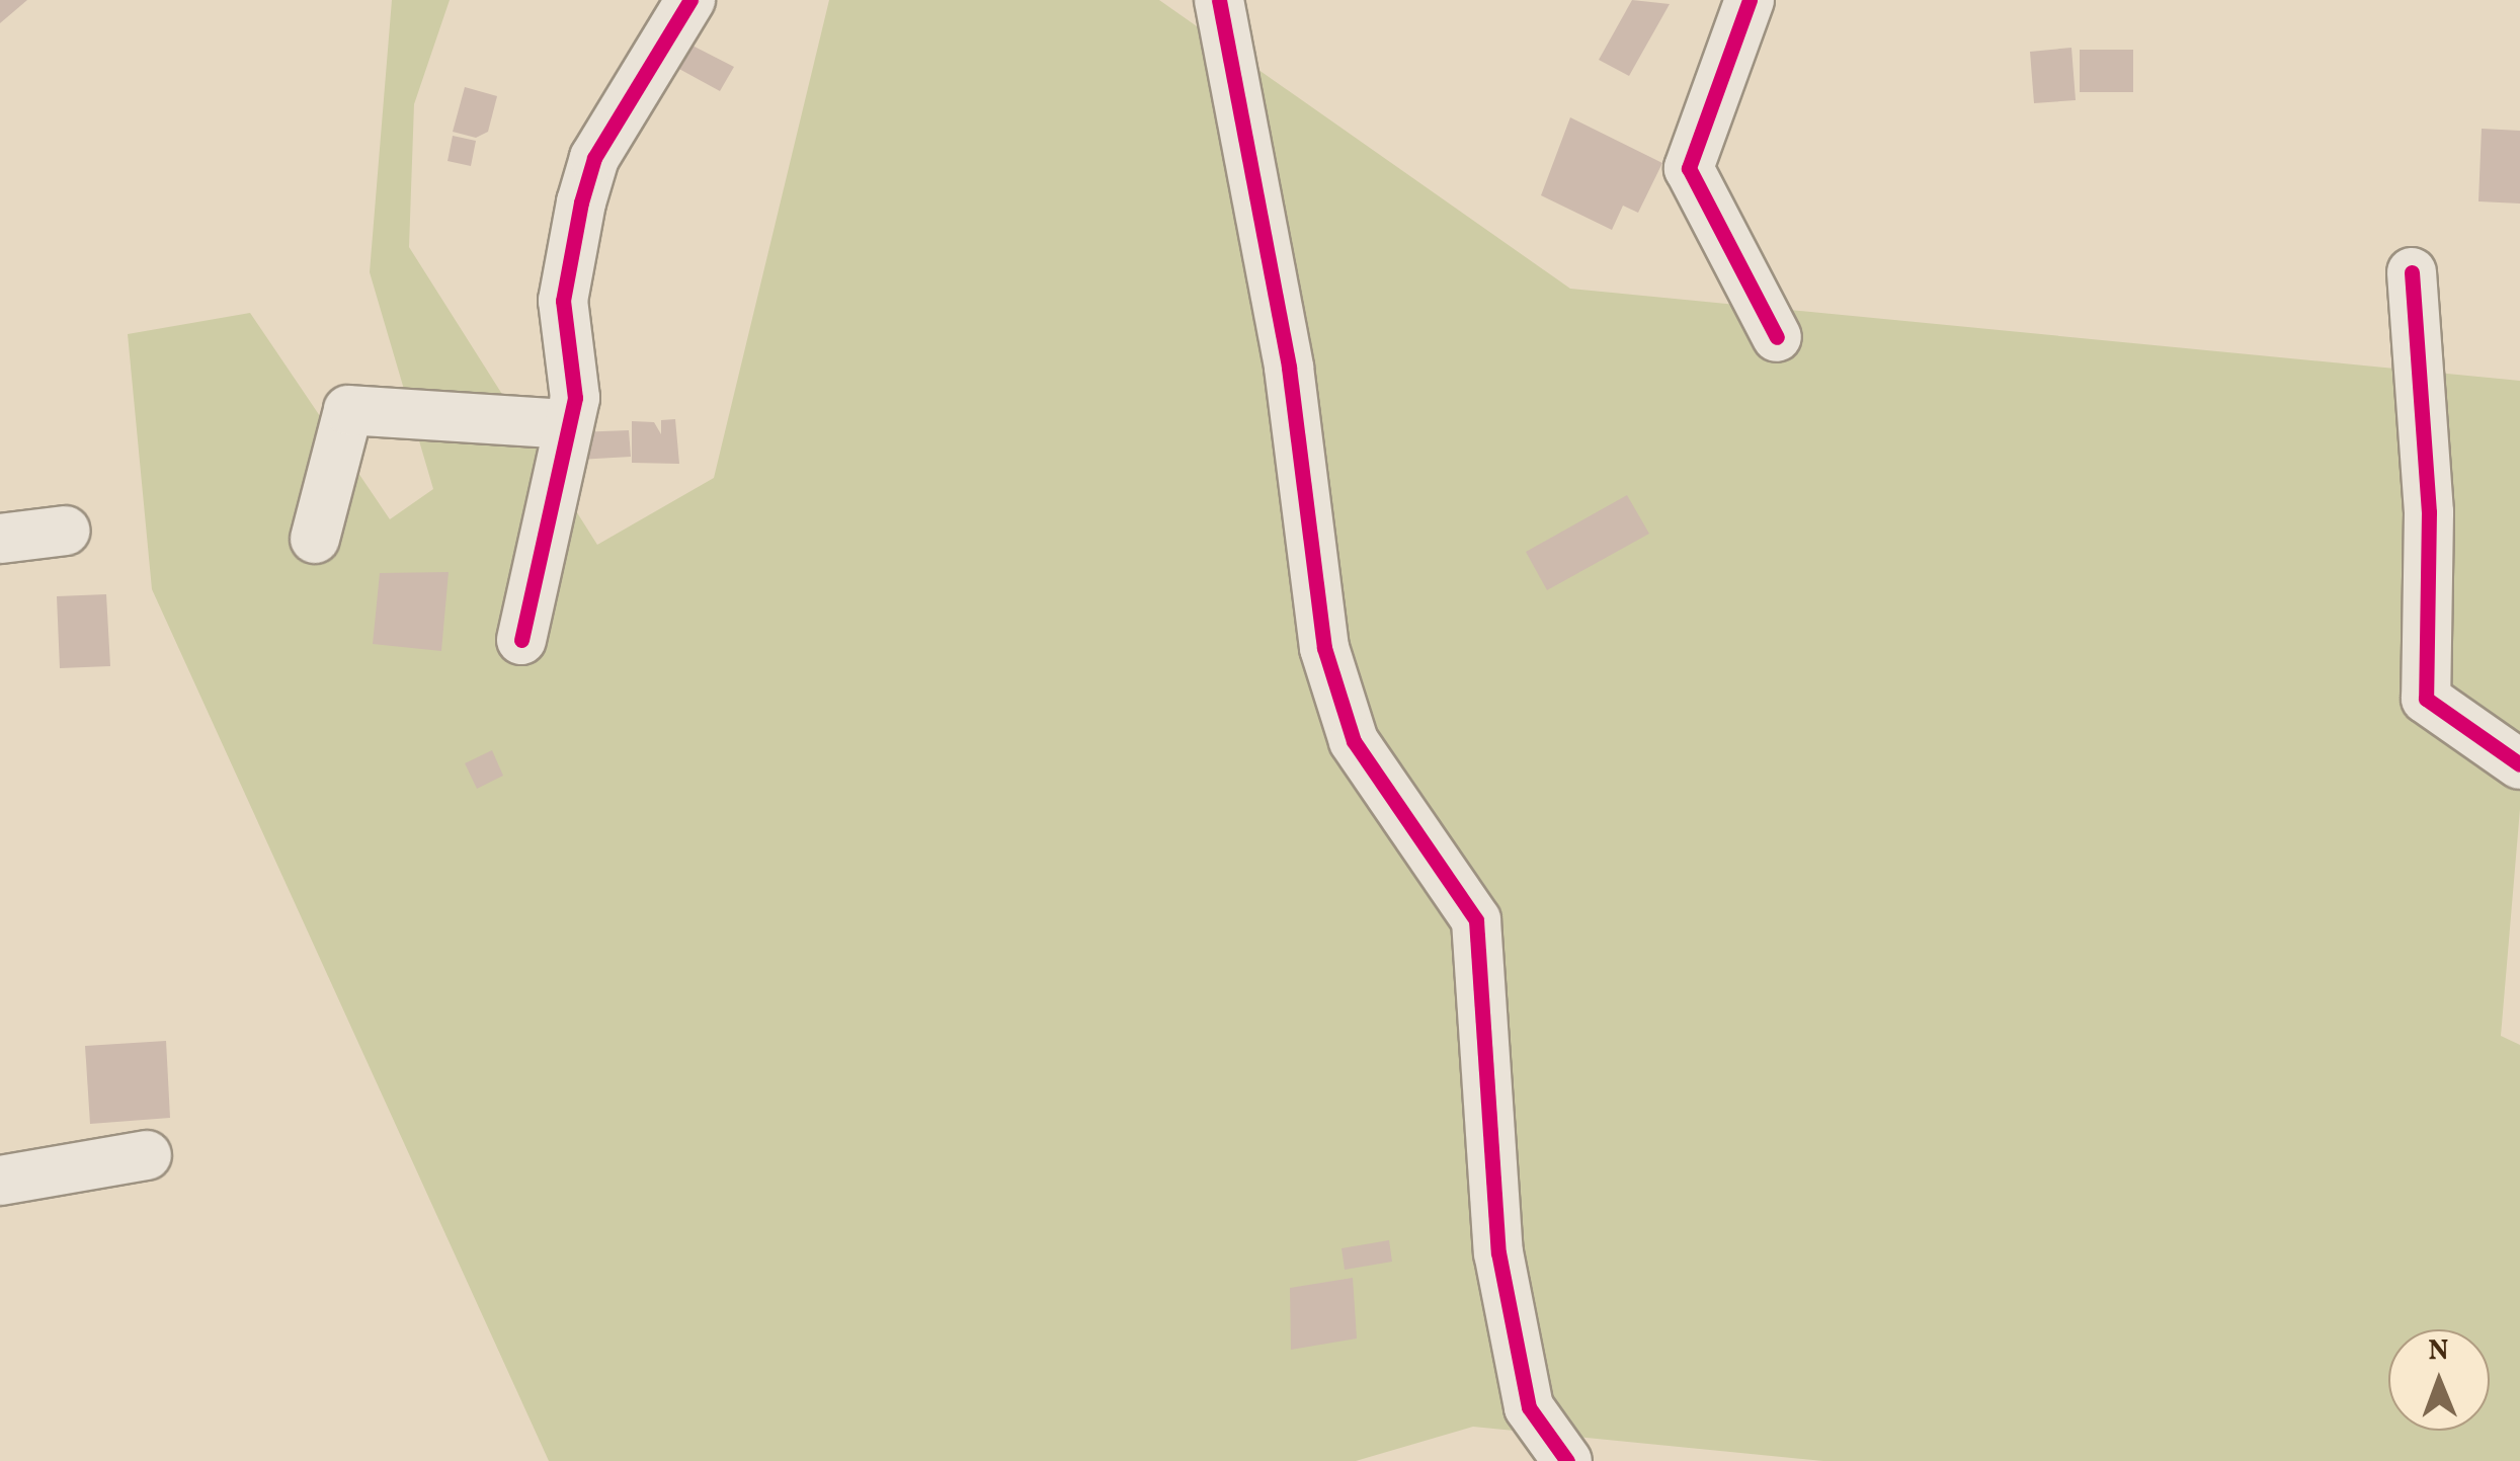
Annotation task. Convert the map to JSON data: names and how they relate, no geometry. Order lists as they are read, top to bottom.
{
  "north": "top"
}
